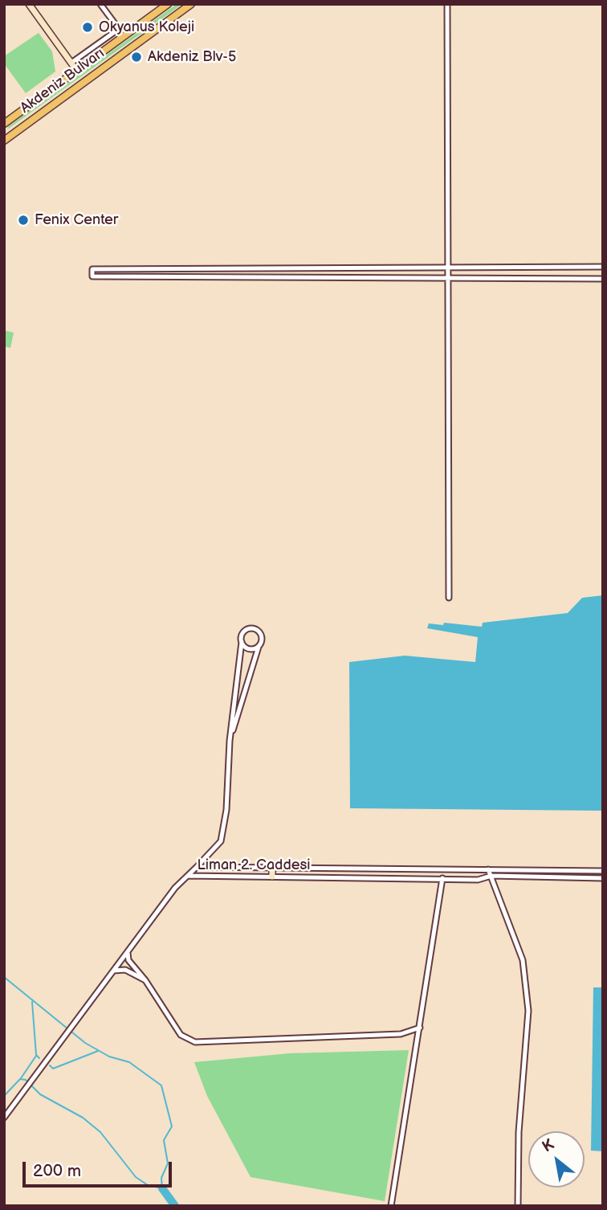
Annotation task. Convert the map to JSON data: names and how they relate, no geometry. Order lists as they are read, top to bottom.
{
  "streets": {
    "main road": ["Akdeniz Bulvarı"],
    "street": ["Liman 2. Caddesi"]
  },
  "places": ["Okyanus Koleji", "Akdeniz Blv-5", "Fenix Center"],
  "scale_bar": "200 m",
  "north": "top left"
}
